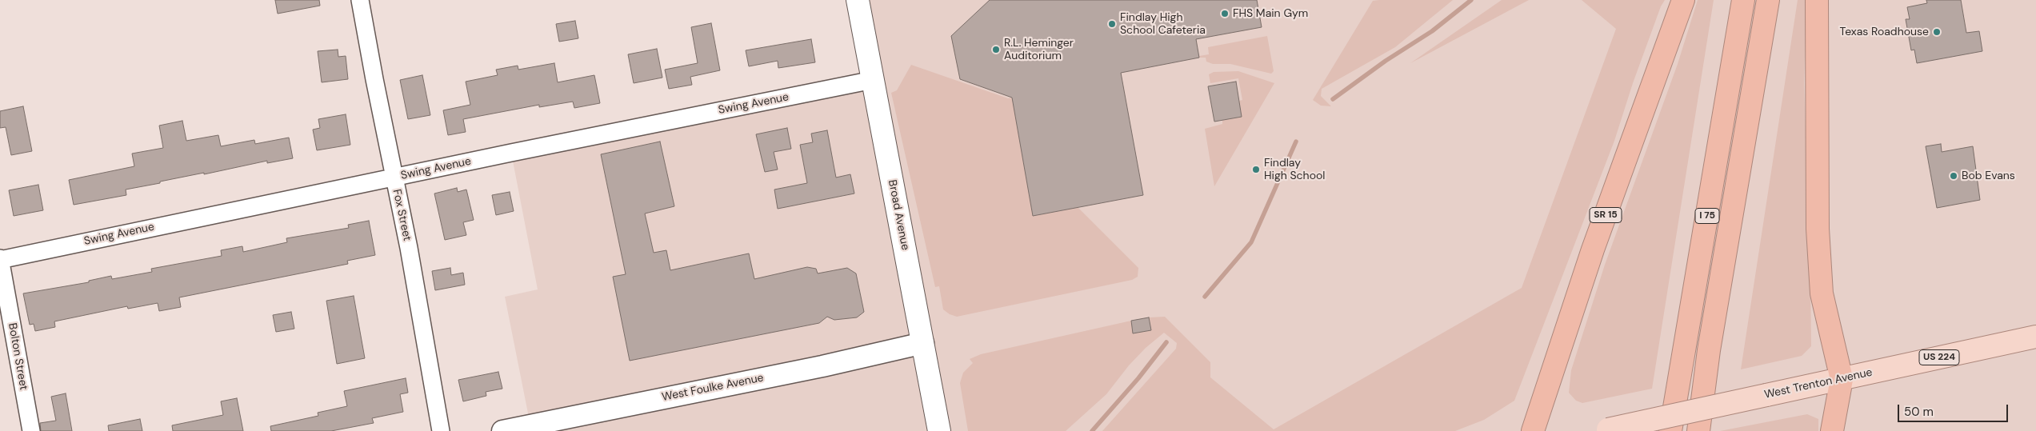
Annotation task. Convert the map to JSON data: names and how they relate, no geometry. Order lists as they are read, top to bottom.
{
  "streets": {
    "highway": ["SR 15", "I 75"],
    "main road": ["Broad Avenue", "US 224", "West Trenton Avenue"],
    "street": [
      "Swing Avenue",
      "Fox Street",
      "Bolton Street",
      "West Foulke Avenue"
    ]
  },
  "crossings": [
    ["Swing Avenue", "Fox Street"],
    ["Swing Avenue", "Broad Avenue"],
    ["Swing Avenue", "Bolton Street"],
    ["Broad Avenue", "West Foulke Avenue"]
  ],
  "places": [
    "FHS Main Gym",
    "Findlay High School Cafeteria",
    "Texas Roadhouse",
    "R.L. Heminger Auditorium",
    "Findlay High School",
    "Bob Evans"
  ],
  "scale_bar": "50 m"
}
